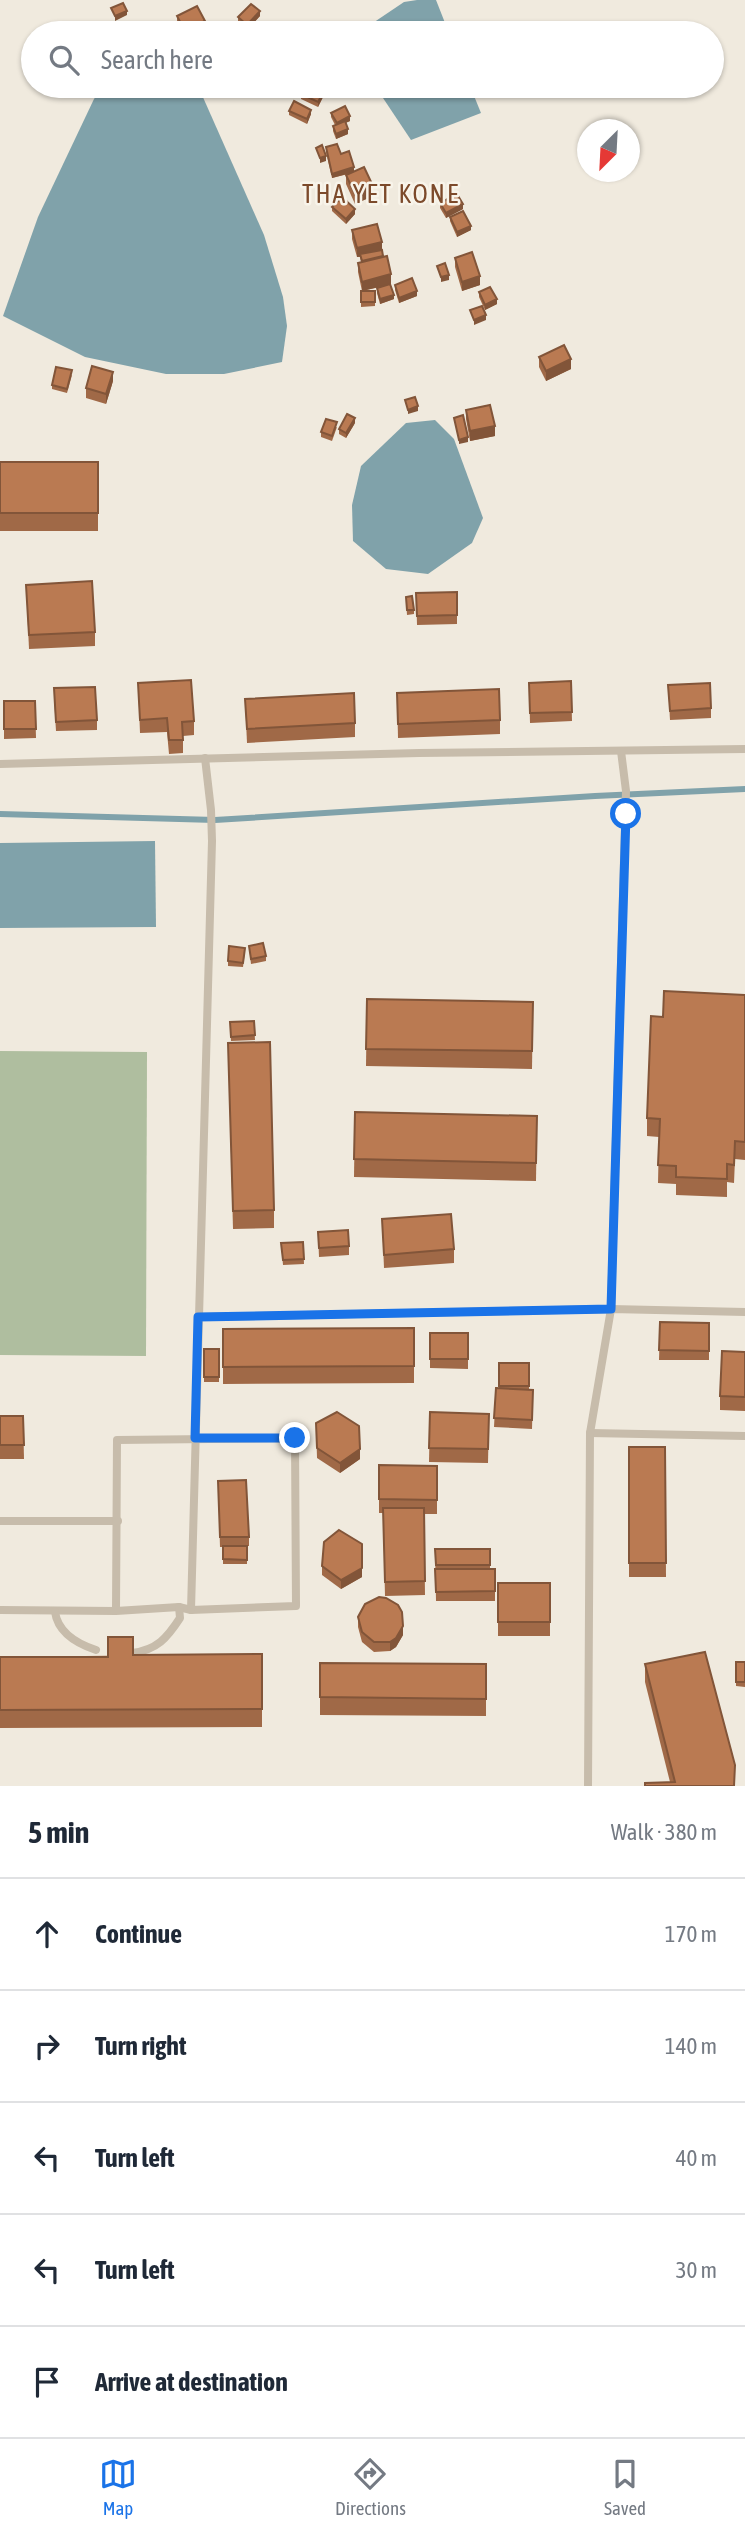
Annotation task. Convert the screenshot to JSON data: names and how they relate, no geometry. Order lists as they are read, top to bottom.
{
  "districts": ["THA YET KONE"],
  "north": "bottom left",
  "page": {
    "search": "Search here",
    "heading": ["5 min", "Walk · 380 m"],
    "list": [
      ["Continue", "170 m"],
      ["Turn right", "140 m"],
      ["Turn left", "40 m"],
      ["Turn left", "30 m"],
      "Arrive at destination"
    ],
    "nav": ["Map", "Directions", "Saved"]
  }
}
